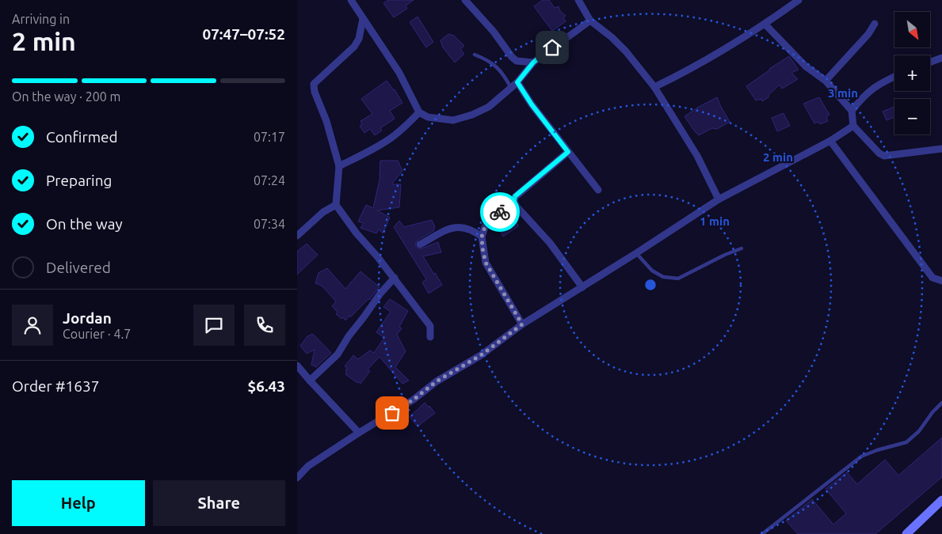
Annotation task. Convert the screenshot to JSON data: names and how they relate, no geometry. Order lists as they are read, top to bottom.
{
  "north": "bottom right",
  "page": {
    "heading": ["2 min", "Arriving in", "07:47–07:52"],
    "panel": [
      "Jordan",
      "Courier · 4.7",
      "Order #1637",
      "$6.43"
    ],
    "map_buttons": ["+", "−"],
    "bar": "On the way · 200 m",
    "list": [
      ["Confirmed", "07:17"],
      ["Preparing", "07:24"],
      ["On the way", "07:34"],
      "Delivered"
    ],
    "buttons": ["Help", "Share"]
  },
  "rings": ["3 min", "2 min", "1 min"]
}
